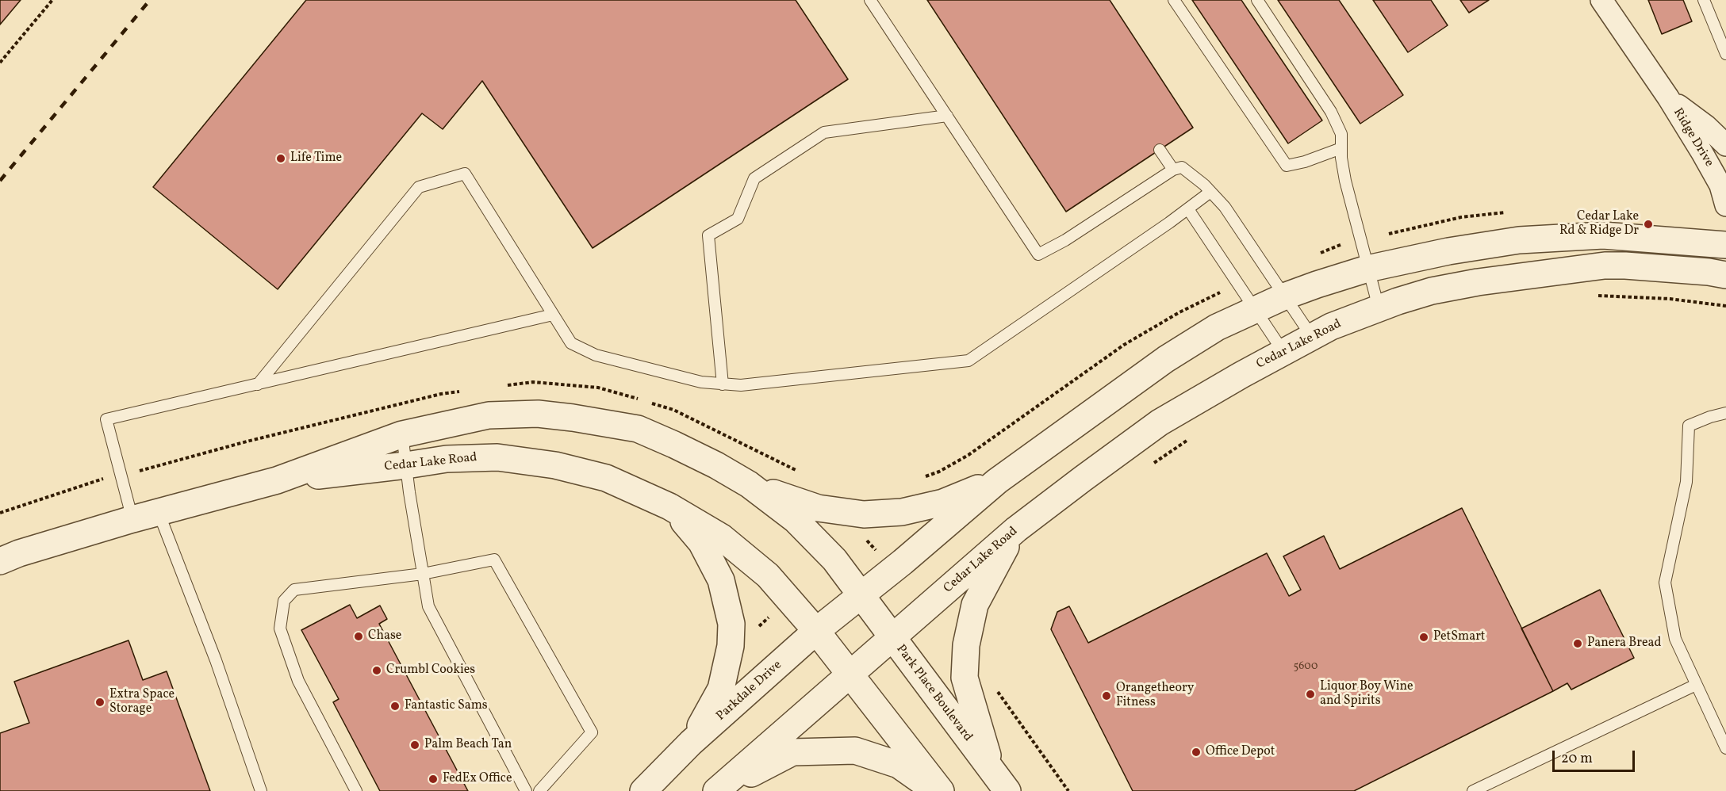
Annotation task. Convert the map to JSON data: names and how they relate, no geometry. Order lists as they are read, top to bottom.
{
  "streets": {
    "street": [
      "Ridge Drive",
      "Cedar Lake Road",
      "Parkdale Drive",
      "Park Place Boulevard"
    ]
  },
  "crossings": [
    ["Cedar Lake Road", "Parkdale Drive"],
    ["Cedar Lake Road", "Park Place Boulevard"],
    ["Parkdale Drive", "Park Place Boulevard"]
  ],
  "places": [
    "Life Time",
    "Cedar Lake Rd & Ridge Dr",
    "Chase",
    "PetSmart",
    "Panera Bread",
    "Crumbl Cookies",
    "Liquor Boy Wine and Spirits",
    "Orangetheory Fitness",
    "Extra Space Storage",
    "Fantastic Sams",
    "Palm Beach Tan",
    "Office Depot",
    "FedEx Office"
  ],
  "house_numbers": ["5600"],
  "scale_bar": "20 m"
}
